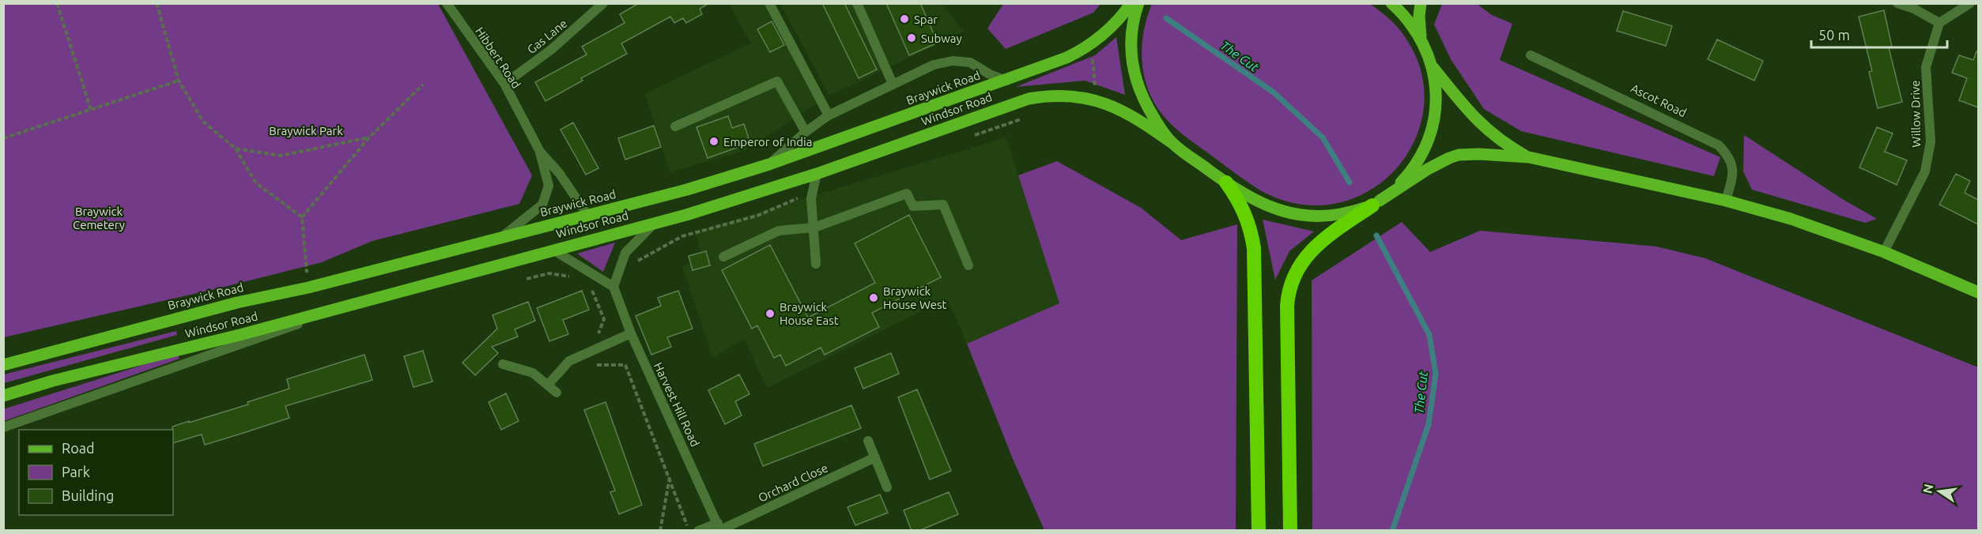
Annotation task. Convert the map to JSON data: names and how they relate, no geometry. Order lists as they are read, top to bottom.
{
  "streets": {
    "main road": ["Braywick Road", "Windsor Road"],
    "street": [
      "Gas Lane",
      "Hibbert Road",
      "Ascot Road",
      "Willow Drive",
      "Harvest Hill Road",
      "Orchard Close"
    ]
  },
  "crossings": [
    ["Gas Lane", "Hibbert Road"],
    ["Hibbert Road", "Braywick Road"],
    ["Harvest Hill Road", "Orchard Close"]
  ],
  "water": ["The Cut"],
  "parks": ["Braywick Park", "Braywick Cemetery"],
  "places": [
    "Spar",
    "Subway",
    "Emperor of India",
    "Braywick House West",
    "Braywick House East"
  ],
  "legend": ["Road", "Park", "Building"],
  "scale_bar": "50 m",
  "north": "left"
}
